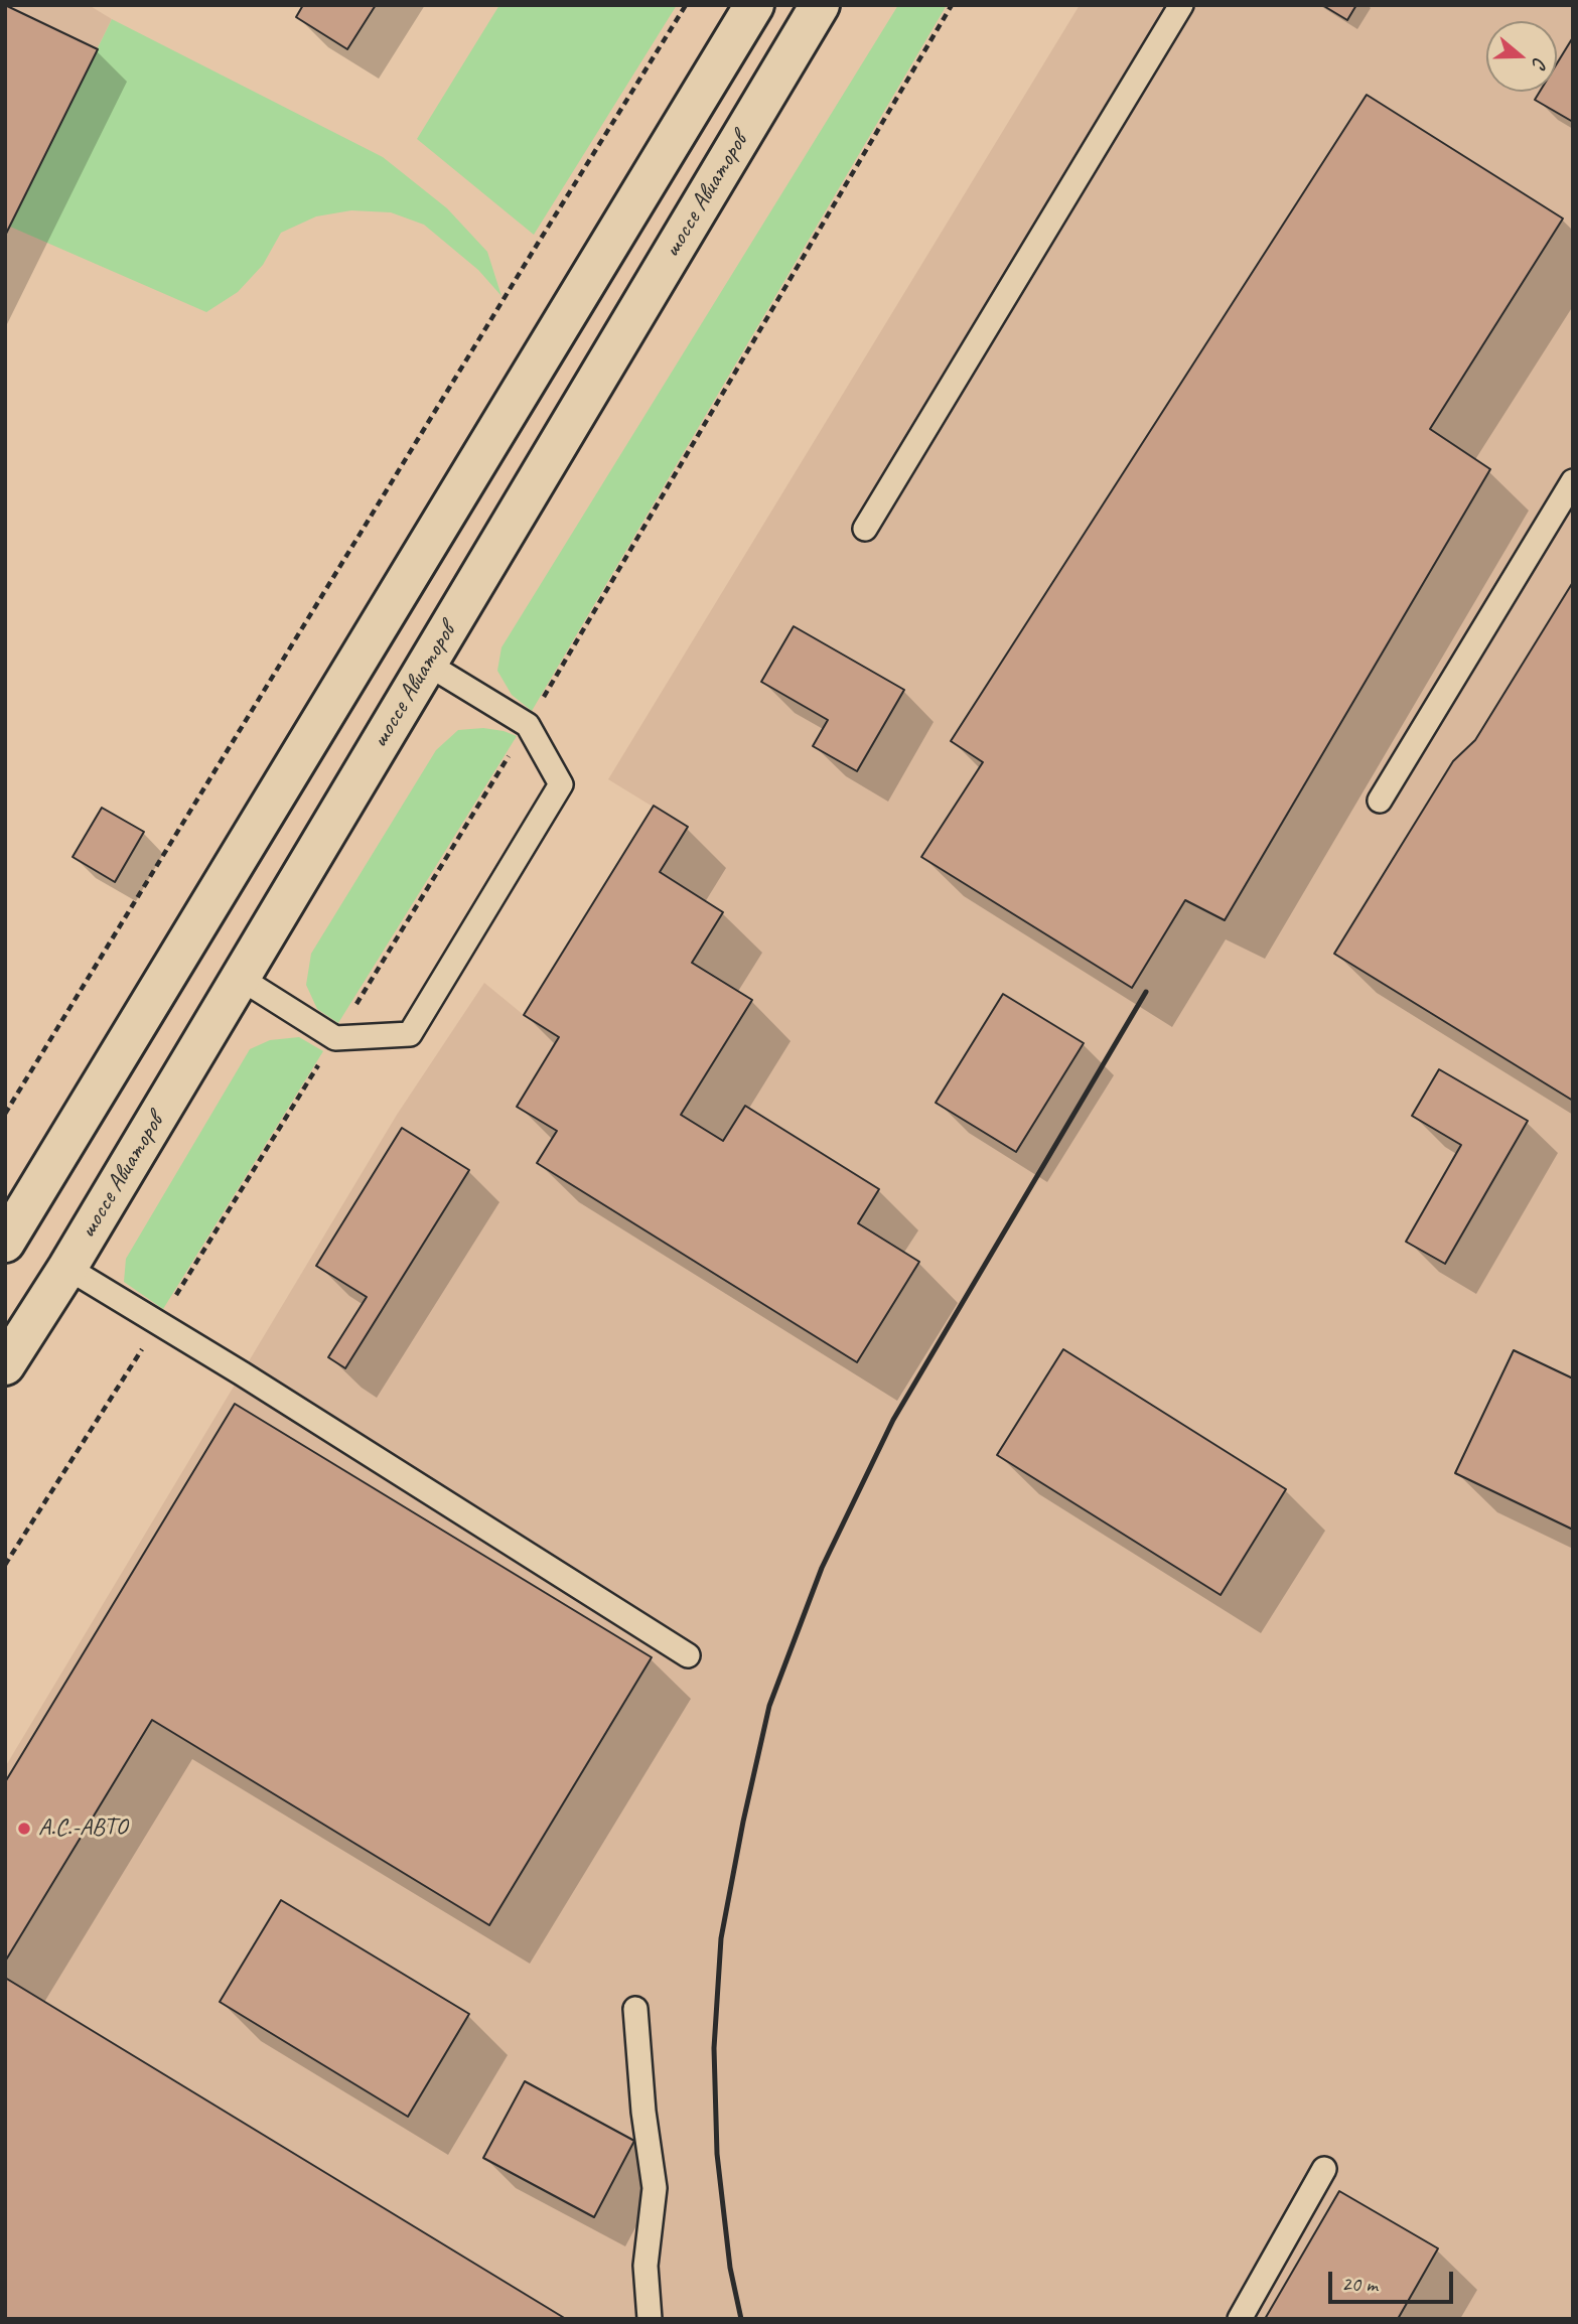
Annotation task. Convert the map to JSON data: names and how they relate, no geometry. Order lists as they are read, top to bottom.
{
  "streets": {
    "main road": ["шоссе Авиаторов"]
  },
  "places": ["А.С.-АВТО"],
  "scale_bar": "20 m",
  "north": "right"
}
